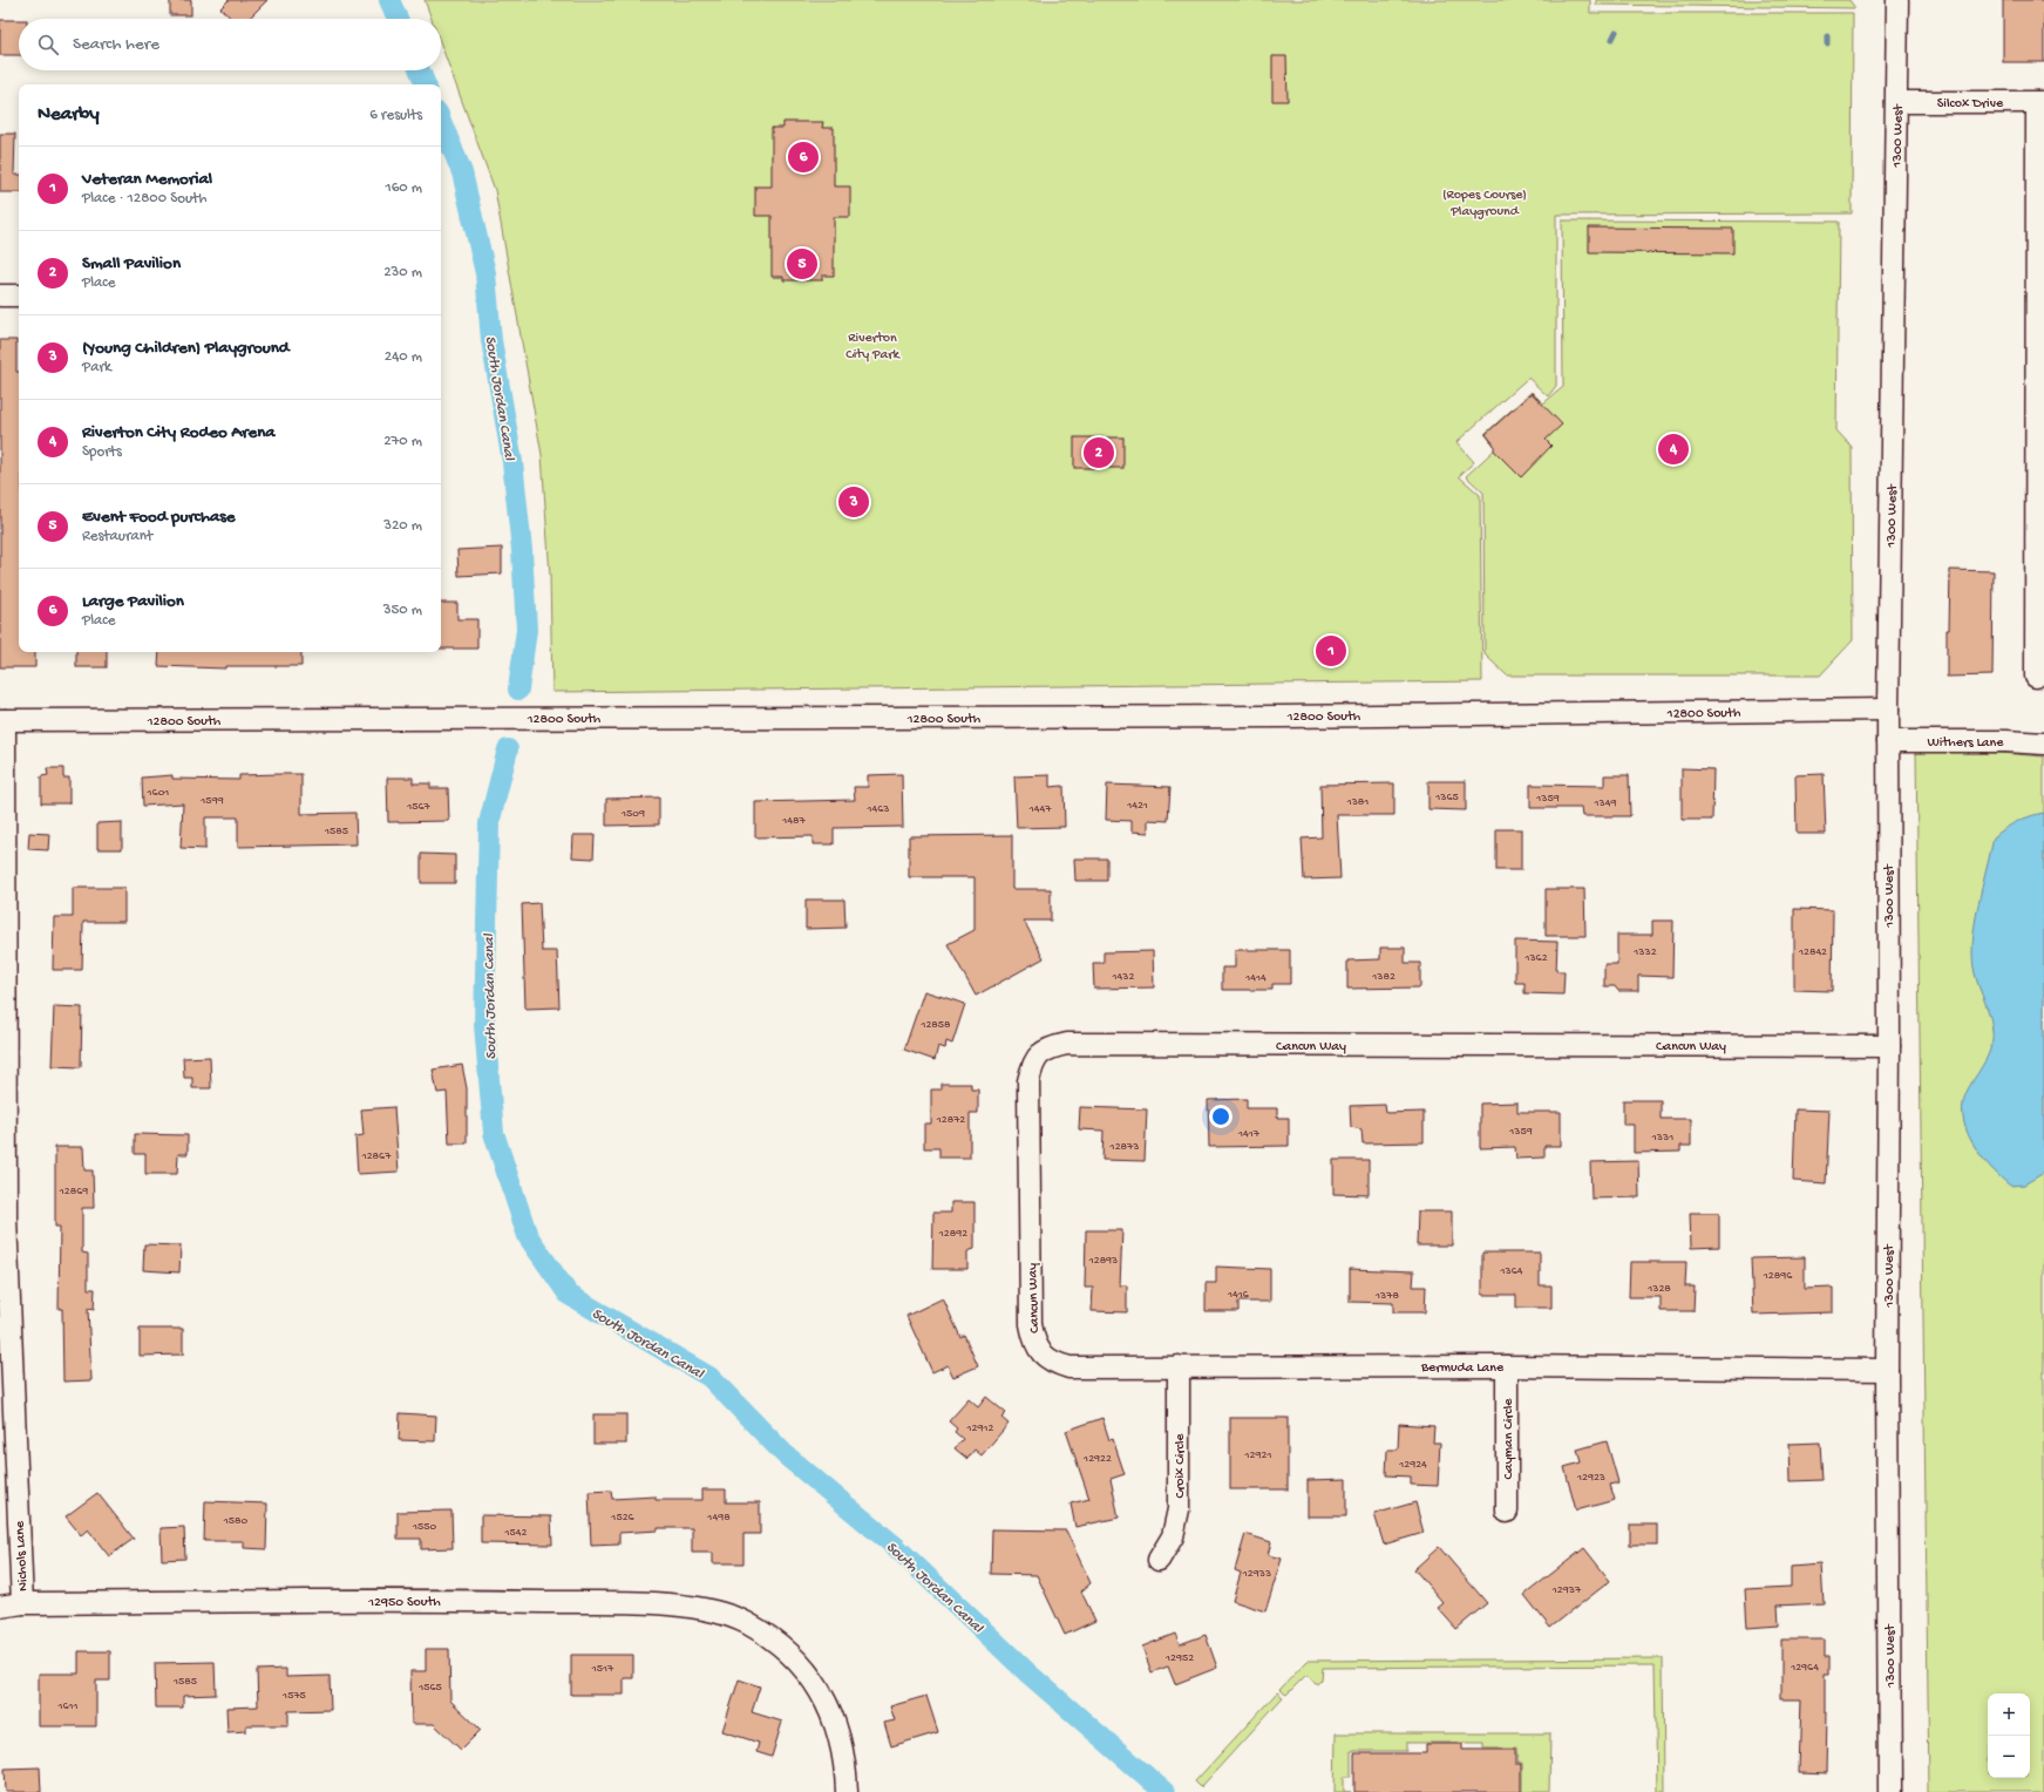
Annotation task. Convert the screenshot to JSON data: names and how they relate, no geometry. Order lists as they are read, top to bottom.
{
  "streets": {
    "street": [
      "Silcox Drive",
      "1300 West",
      "12800 South",
      "Withers Lane",
      "Cancun Way",
      "Bermuda Lane",
      "Cayman Circle",
      "Croix Circle",
      "Nichols Lane",
      "12950 South"
    ]
  },
  "crossings": [
    ["Silcox Drive", "1300 West"],
    ["1300 West", "12800 South"],
    ["1300 West", "Withers Lane"],
    ["1300 West", "Cancun Way"],
    ["1300 West", "Bermuda Lane"],
    ["12800 South", "Nichols Lane"],
    ["Cancun Way", "Bermuda Lane"],
    ["Bermuda Lane", "Cayman Circle"],
    ["Bermuda Lane", "Croix Circle"],
    ["Nichols Lane", "12950 South"]
  ],
  "water": ["South Jordan Canal"],
  "parks": ["(Ropes Course) Playground", "Riverton City Park"],
  "house_numbers": [
    "1601",
    "1365",
    "1359",
    "1599",
    "1381",
    "1349",
    "1421",
    "1567",
    "1463",
    "1447",
    "1509",
    "1487",
    "1585",
    "1332",
    "12842",
    "1362",
    "1432",
    "1382",
    "1414",
    "12858",
    "12872",
    "1359",
    "1417",
    "1331",
    "12873",
    "12867",
    "12869",
    "12892",
    "12893",
    "1364",
    "12896",
    "1328",
    "1416",
    "1378",
    "12912",
    "12921",
    "12922",
    "12924",
    "12923",
    "1526",
    "1498",
    "1580",
    "1550",
    "1542",
    "12933",
    "12937",
    "12952",
    "12964",
    "1517",
    "1585",
    "1565",
    "1575",
    "1611"
  ],
  "page": {
    "search": "Search here",
    "heading": ["Nearby", "6 results"],
    "pins": [
      "6",
      "5",
      "4",
      "2",
      "3",
      "1"
    ],
    "list": [
      {
        "mark": "1",
        "name": "Veteran Memorial",
        "note": "Place · 12800 South",
        "value": "160 m"
      },
      {
        "mark": "2",
        "name": "Small Pavilion",
        "note": "Place",
        "value": "230 m"
      },
      {
        "mark": "3",
        "name": "(Young Children) Playground",
        "note": "Park",
        "value": "240 m"
      },
      {
        "mark": "4",
        "name": "Riverton City Rodeo Arena",
        "note": "Sports",
        "value": "270 m"
      },
      {
        "mark": "5",
        "name": "Event Food purchase",
        "note": "Restaurant",
        "value": "320 m"
      },
      {
        "mark": "6",
        "name": "Large Pavilion",
        "note": "Place",
        "value": "350 m"
      }
    ],
    "map_buttons": ["+", "−"]
  }
}
